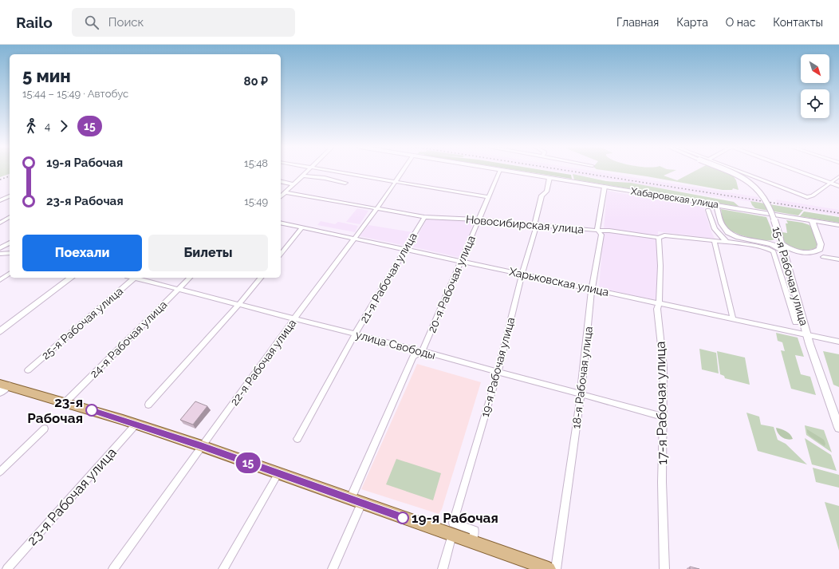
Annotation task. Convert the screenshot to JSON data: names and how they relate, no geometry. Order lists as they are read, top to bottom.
{
  "streets": {
    "main road": ["Хабаровская улица", "15-я Рабочая улица"],
    "street": [
      "Новосибирская улица",
      "21-я Рабочая улица",
      "Харьковская улица",
      "20-я Рабочая улица",
      "25-я Рабочая улица",
      "24-я Рабочая улица",
      "улица Свободы",
      "22-я Рабочая улица",
      "19-я Рабочая улица",
      "18-я Рабочая улица",
      "17-я Рабочая улица",
      "23-я Рабочая улица"
    ]
  },
  "crossings": [
    ["Хабаровская улица", "19-я Рабочая улица"],
    ["Хабаровская улица", "18-я Рабочая улица"],
    ["Новосибирская улица", "21-я Рабочая улица"],
    ["Новосибирская улица", "20-я Рабочая улица"],
    ["Новосибирская улица", "22-я Рабочая улица"],
    ["Новосибирская улица", "19-я Рабочая улица"],
    ["Новосибирская улица", "18-я Рабочая улица"],
    ["Новосибирская улица", "17-я Рабочая улица"],
    ["15-я Рабочая улица", "Харьковская улица"],
    ["21-я Рабочая улица", "Харьковская улица"],
    ["21-я Рабочая улица", "улица Свободы"],
    ["Харьковская улица", "20-я Рабочая улица"],
    ["Харьковская улица", "22-я Рабочая улица"],
    ["Харьковская улица", "19-я Рабочая улица"],
    ["Харьковская улица", "18-я Рабочая улица"],
    ["Харьковская улица", "17-я Рабочая улица"],
    ["20-я Рабочая улица", "улица Свободы"],
    ["24-я Рабочая улица", "улица Свободы"],
    ["улица Свободы", "22-я Рабочая улица"],
    ["улица Свободы", "19-я Рабочая улица"],
    ["улица Свободы", "18-я Рабочая улица"],
    ["улица Свободы", "17-я Рабочая улица"]
  ],
  "places": ["23-я Рабочая", "19-я Рабочая"],
  "lines": ["bus line 15"],
  "north": "bottom right",
  "page": {
    "header": "Railo",
    "search": "Поиск",
    "nav": [
      "Главная",
      "Карта",
      "О нас",
      "Контакты"
    ],
    "on_map": "15",
    "heading": ["5 мин", "15:44 – 15:49 · Автобус", "80 ₽"],
    "legs": ["4", "15"],
    "list": [
      {
        "name": "19-я Рабочая",
        "value": "15:48"
      },
      {
        "name": "23-я Рабочая",
        "value": "15:49"
      }
    ],
    "buttons": ["Поехали", "Билеты"]
  }
}
